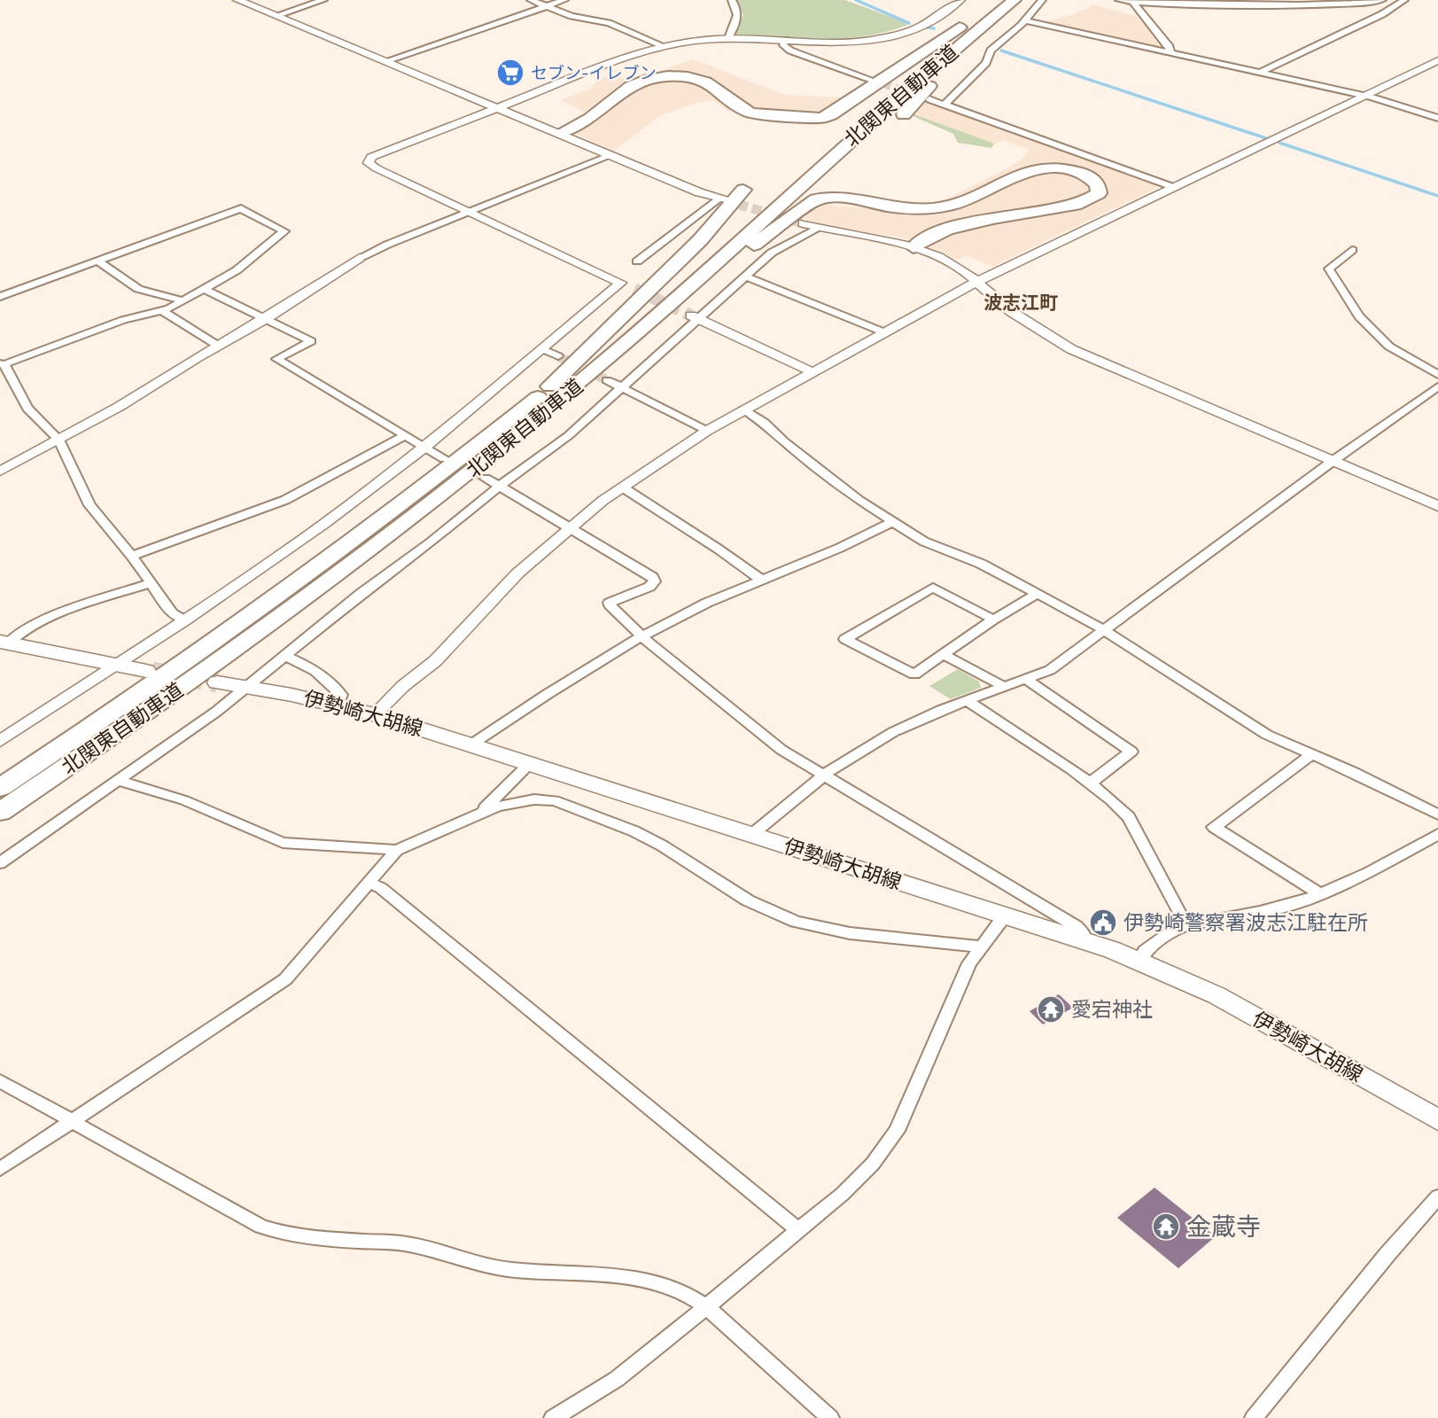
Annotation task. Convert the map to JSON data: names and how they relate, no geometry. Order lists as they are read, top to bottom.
{
  "streets": {
    "highway": ["北関東自動車道"],
    "main road": ["伊勢崎大胡線"]
  },
  "districts": ["波志江町"],
  "places": {
    "supermarket": ["セブン-イレブン"],
    "public building": ["伊勢崎警察署波志江駐在所"],
    "temple": ["愛宕神社", "金蔵寺"]
  }
}
